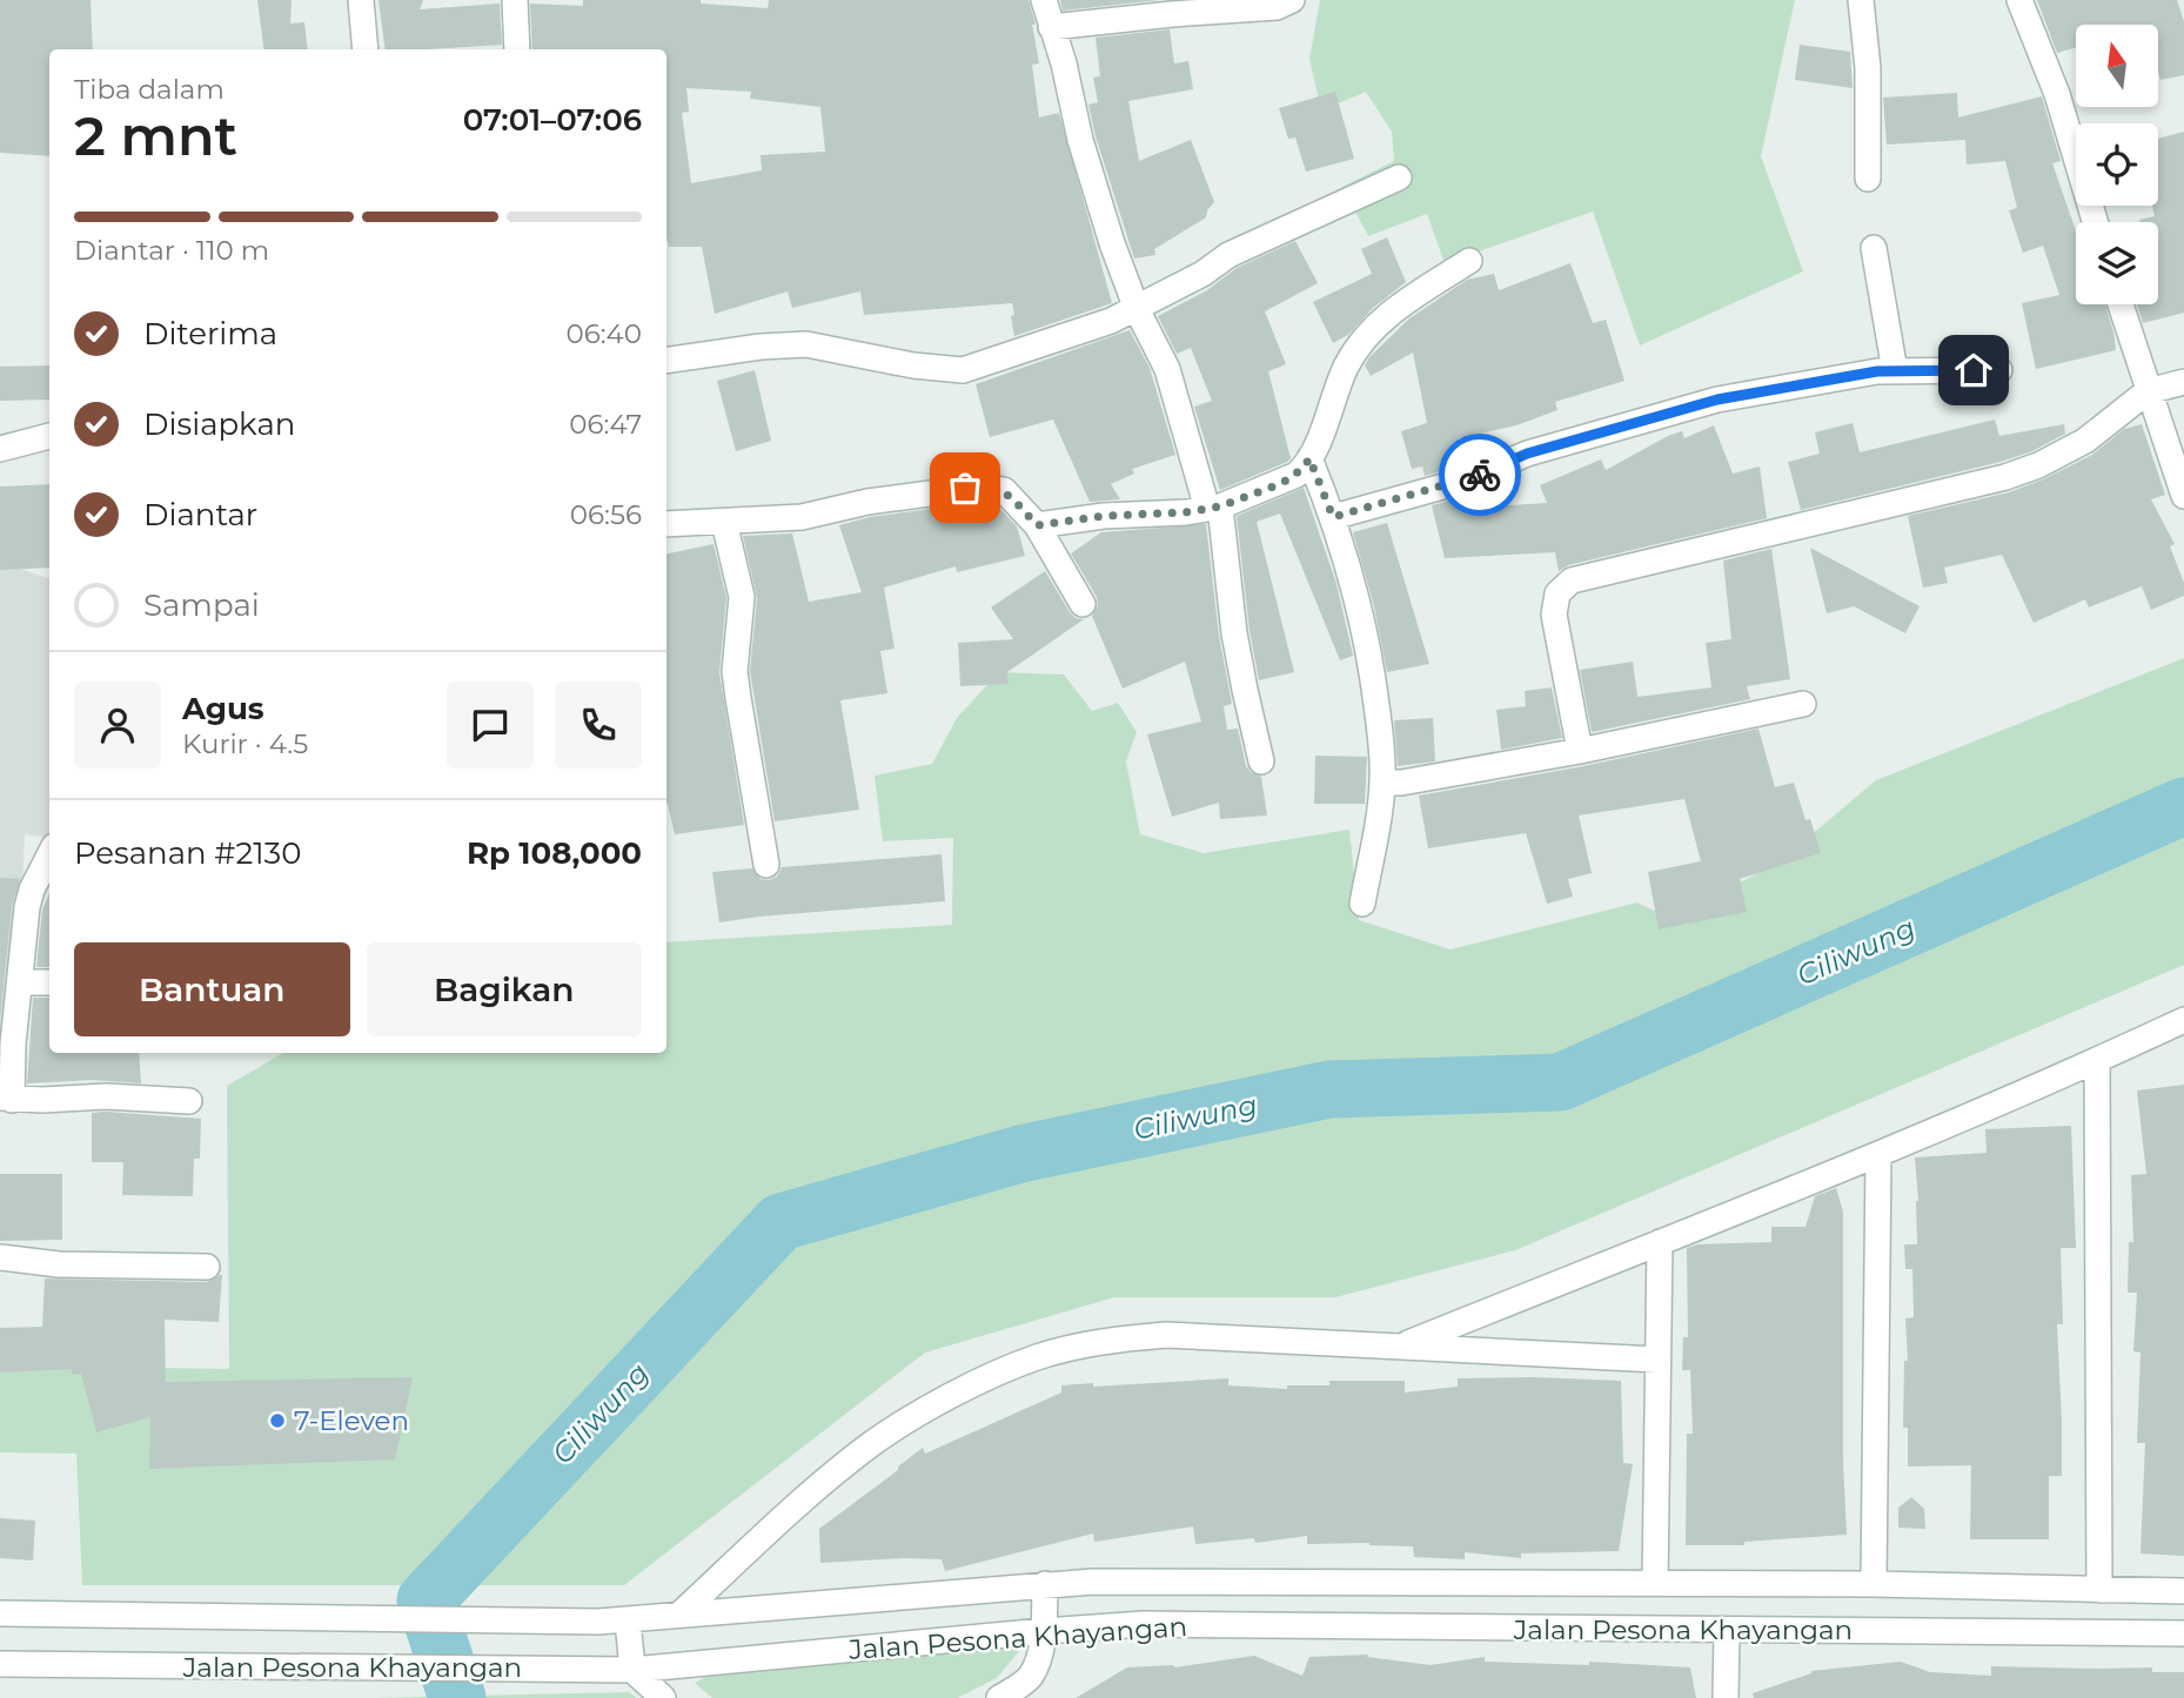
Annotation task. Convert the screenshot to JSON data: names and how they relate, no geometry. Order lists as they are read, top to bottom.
{
  "streets": {
    "street": ["Jalan Pesona Khayangan"]
  },
  "water": ["Ciliwung"],
  "places": ["7-Eleven"],
  "north": "top",
  "page": {
    "heading": ["2 mnt", "Tiba dalam", "07:01–07:06"],
    "panel": [
      "Agus",
      "Kurir · 4.5",
      "Pesanan #2130",
      "Rp 108,000"
    ],
    "bar": "Diantar · 110 m",
    "list": [
      ["Diterima", "06:40"],
      ["Disiapkan", "06:47"],
      ["Diantar", "06:56"],
      "Sampai"
    ],
    "buttons": ["Bantuan", "Bagikan"]
  }
}
